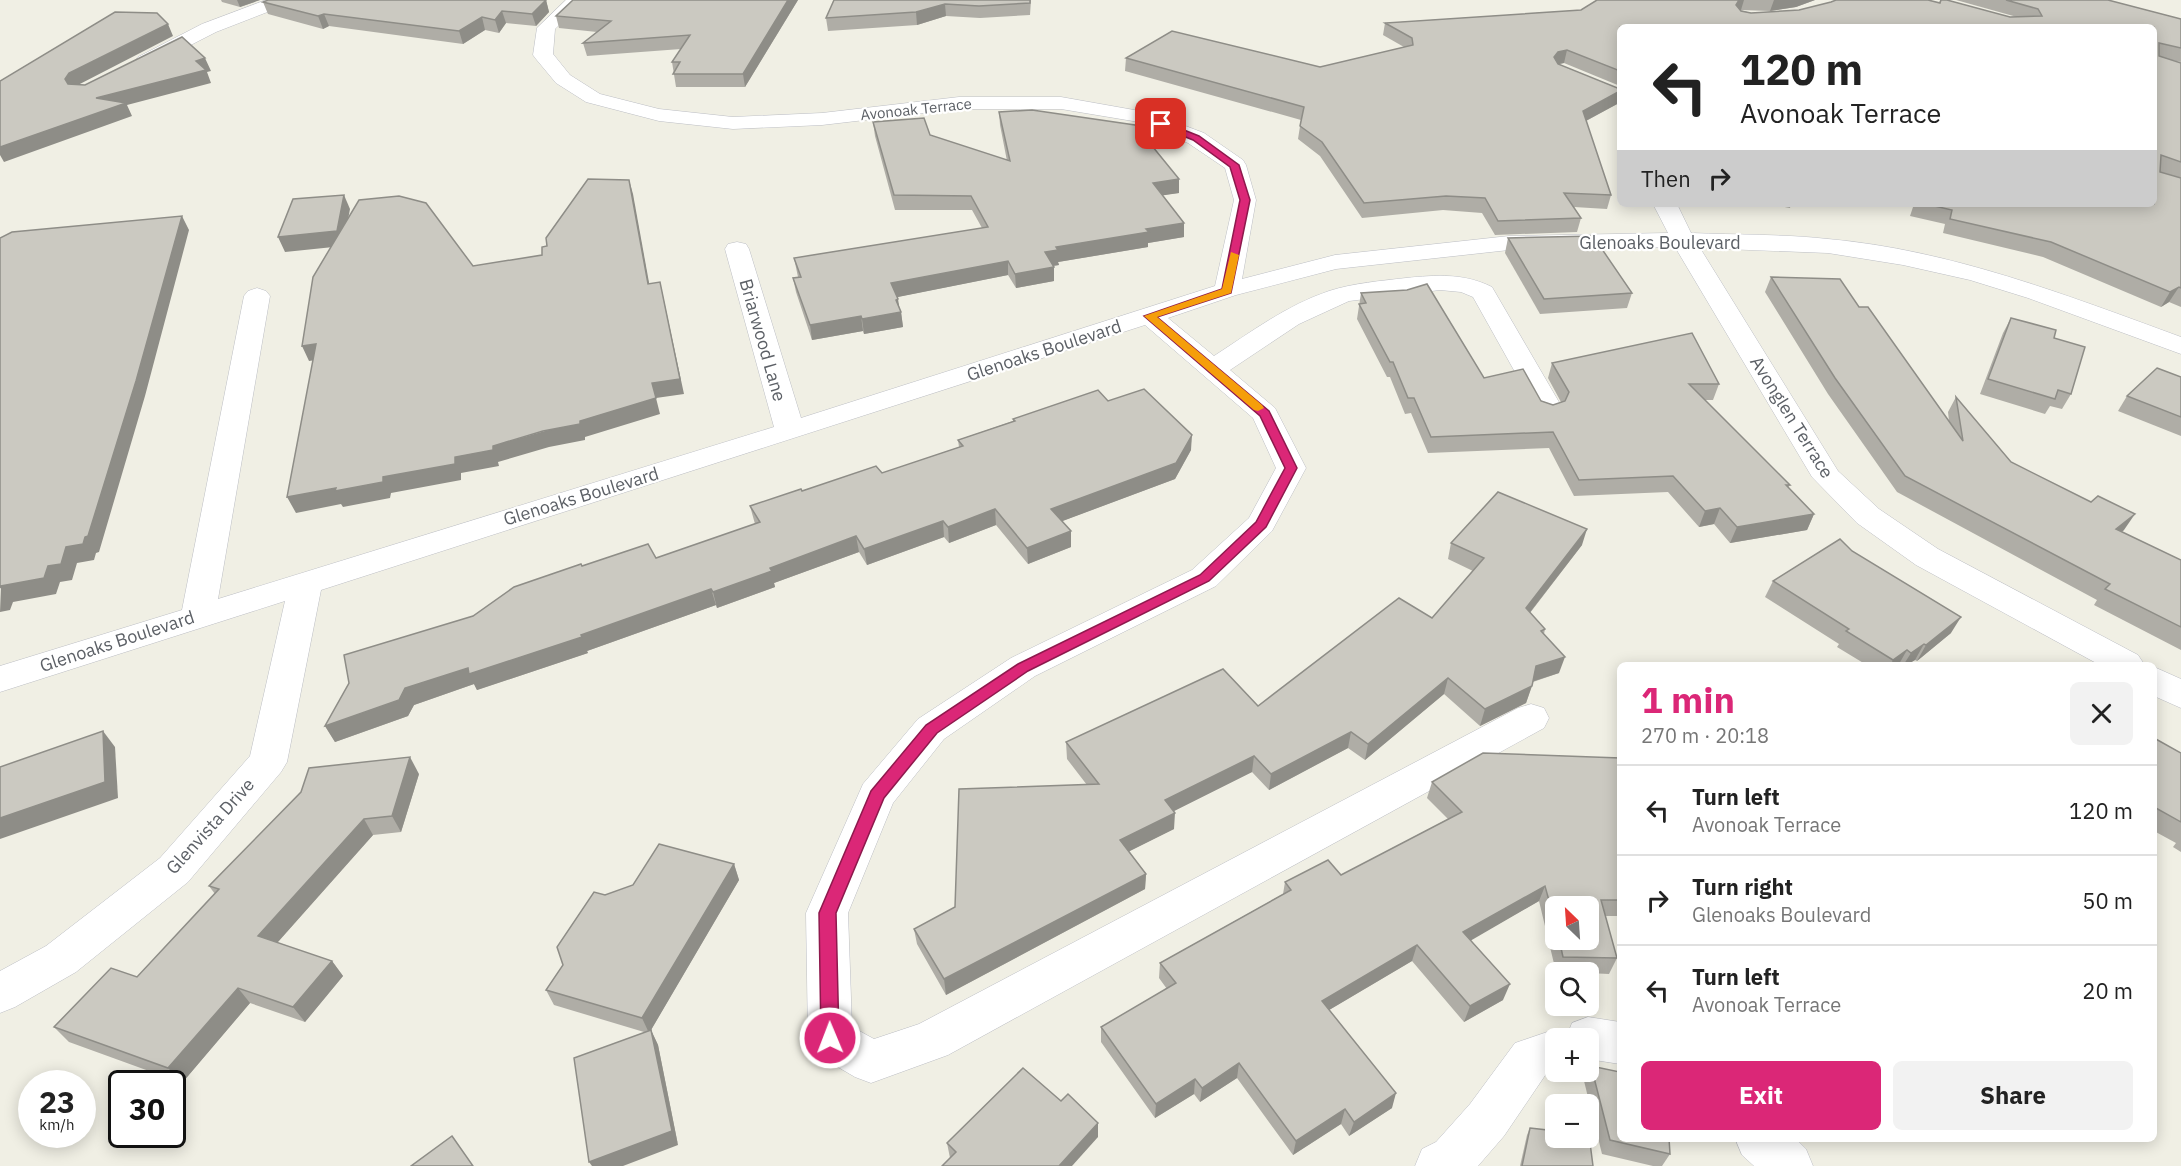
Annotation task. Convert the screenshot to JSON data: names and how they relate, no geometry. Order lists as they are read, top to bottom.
{
  "streets": {
    "street": [
      "Avonoak Terrace",
      "Glenoaks Boulevard",
      "Briarwood Lane",
      "Avonglen Terrace",
      "Glenvista Drive"
    ]
  },
  "crossings": [
    ["Avonoak Terrace", "Glenoaks Boulevard"],
    ["Glenoaks Boulevard", "Briarwood Lane"],
    ["Glenoaks Boulevard", "Avonglen Terrace"],
    ["Glenoaks Boulevard", "Glenvista Drive"]
  ],
  "north": "top left",
  "page": {
    "turn": ["120 m", "Avonoak Terrace"],
    "then": "Then",
    "heading": ["1 min", "270 m · 20:18"],
    "list": [
      {
        "name": "Turn left",
        "note": "Avonoak Terrace",
        "value": "120 m"
      },
      {
        "name": "Turn right",
        "note": "Glenoaks Boulevard",
        "value": "50 m"
      },
      {
        "name": "Turn left",
        "note": "Avonoak Terrace",
        "value": "20 m"
      }
    ],
    "map_buttons": ["+", "−"],
    "buttons": ["Exit", "Share"],
    "speed": "23 km/h",
    "limit": "30"
  }
}
